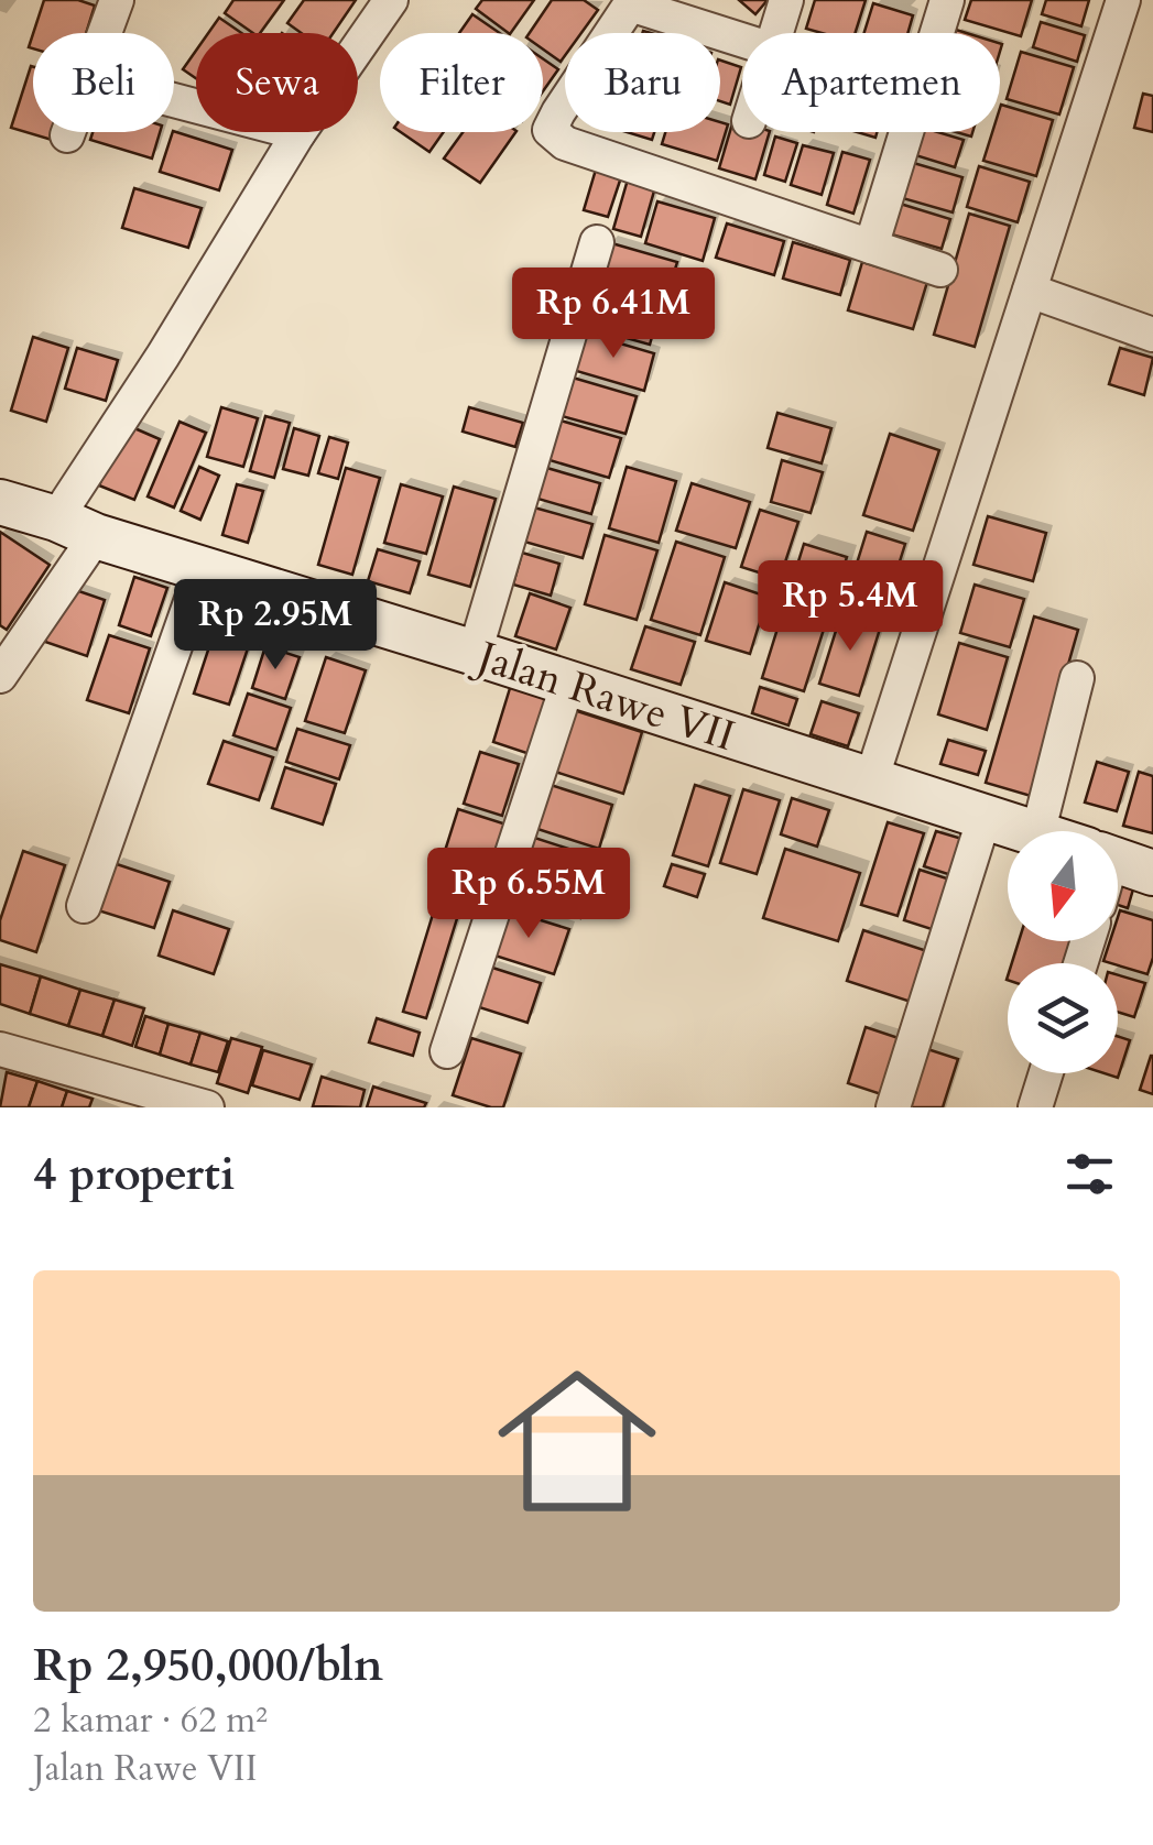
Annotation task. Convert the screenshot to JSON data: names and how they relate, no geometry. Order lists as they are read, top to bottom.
{
  "streets": {
    "main road": ["Jalan Rawe VII"]
  },
  "north": "bottom",
  "page": {
    "chip": [
      "Beli",
      "Sewa",
      "Filter",
      "Baru",
      "Apartemen"
    ],
    "price": [
      "Rp 6.41M",
      "Rp 5.4M",
      "Rp 2.95M",
      "Rp 6.55M"
    ],
    "heading": "4 properti",
    "list": [
      {
        "name": "Rp 2,950,000/bln",
        "note": "2 kamar · 62 m² · Jalan Rawe VII"
      }
    ]
  }
}
